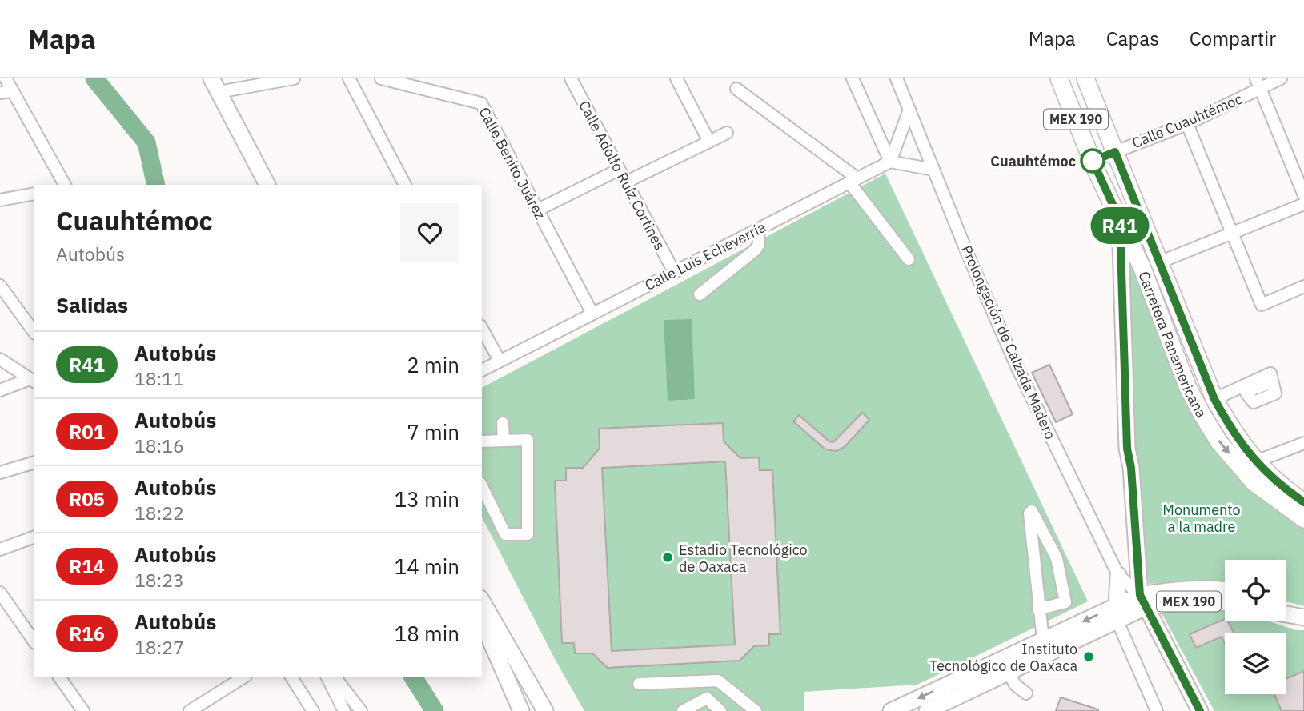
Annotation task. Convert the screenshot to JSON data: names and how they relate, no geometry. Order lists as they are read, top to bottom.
{
  "streets": {
    "highway": ["MEX 190", "Carretera Panamericana"],
    "street": [
      "Calle Cuauhtémoc",
      "Calle Benito Juárez",
      "Calle Adolfo Ruíz Cortines",
      "Calle Luis Echeverría",
      "Prolongación de Calzada Madero"
    ]
  },
  "crossings": [
    ["MEX 190", "Prolongación de Calzada Madero"],
    ["MEX 190", "Carretera Panamericana"],
    ["Calle Cuauhtémoc", "Carretera Panamericana"],
    ["Calle Benito Juárez", "Calle Luis Echeverría"],
    ["Calle Adolfo Ruíz Cortines", "Calle Luis Echeverría"]
  ],
  "parks": ["Monumento a la madre"],
  "places": ["Cuauhtémoc", "Estadio Tecnológico de Oaxaca", "Instituto Tecnológico de Oaxaca"],
  "lines": ["bus line R41"],
  "page": {
    "header": "Mapa",
    "nav": ["Mapa", "Capas", "Compartir"],
    "on_map": "R41",
    "heading": [
      ["Cuauhtémoc", "Autobús"],
      "Salidas"
    ],
    "list": [
      {
        "mark": "R41",
        "name": "Autobús",
        "note": "18:11",
        "value": "2 min"
      },
      {
        "mark": "R01",
        "name": "Autobús",
        "note": "18:16",
        "value": "7 min"
      },
      {
        "mark": "R05",
        "name": "Autobús",
        "note": "18:22",
        "value": "13 min"
      },
      {
        "mark": "R14",
        "name": "Autobús",
        "note": "18:23",
        "value": "14 min"
      },
      {
        "mark": "R16",
        "name": "Autobús",
        "note": "18:27",
        "value": "18 min"
      }
    ]
  }
}
